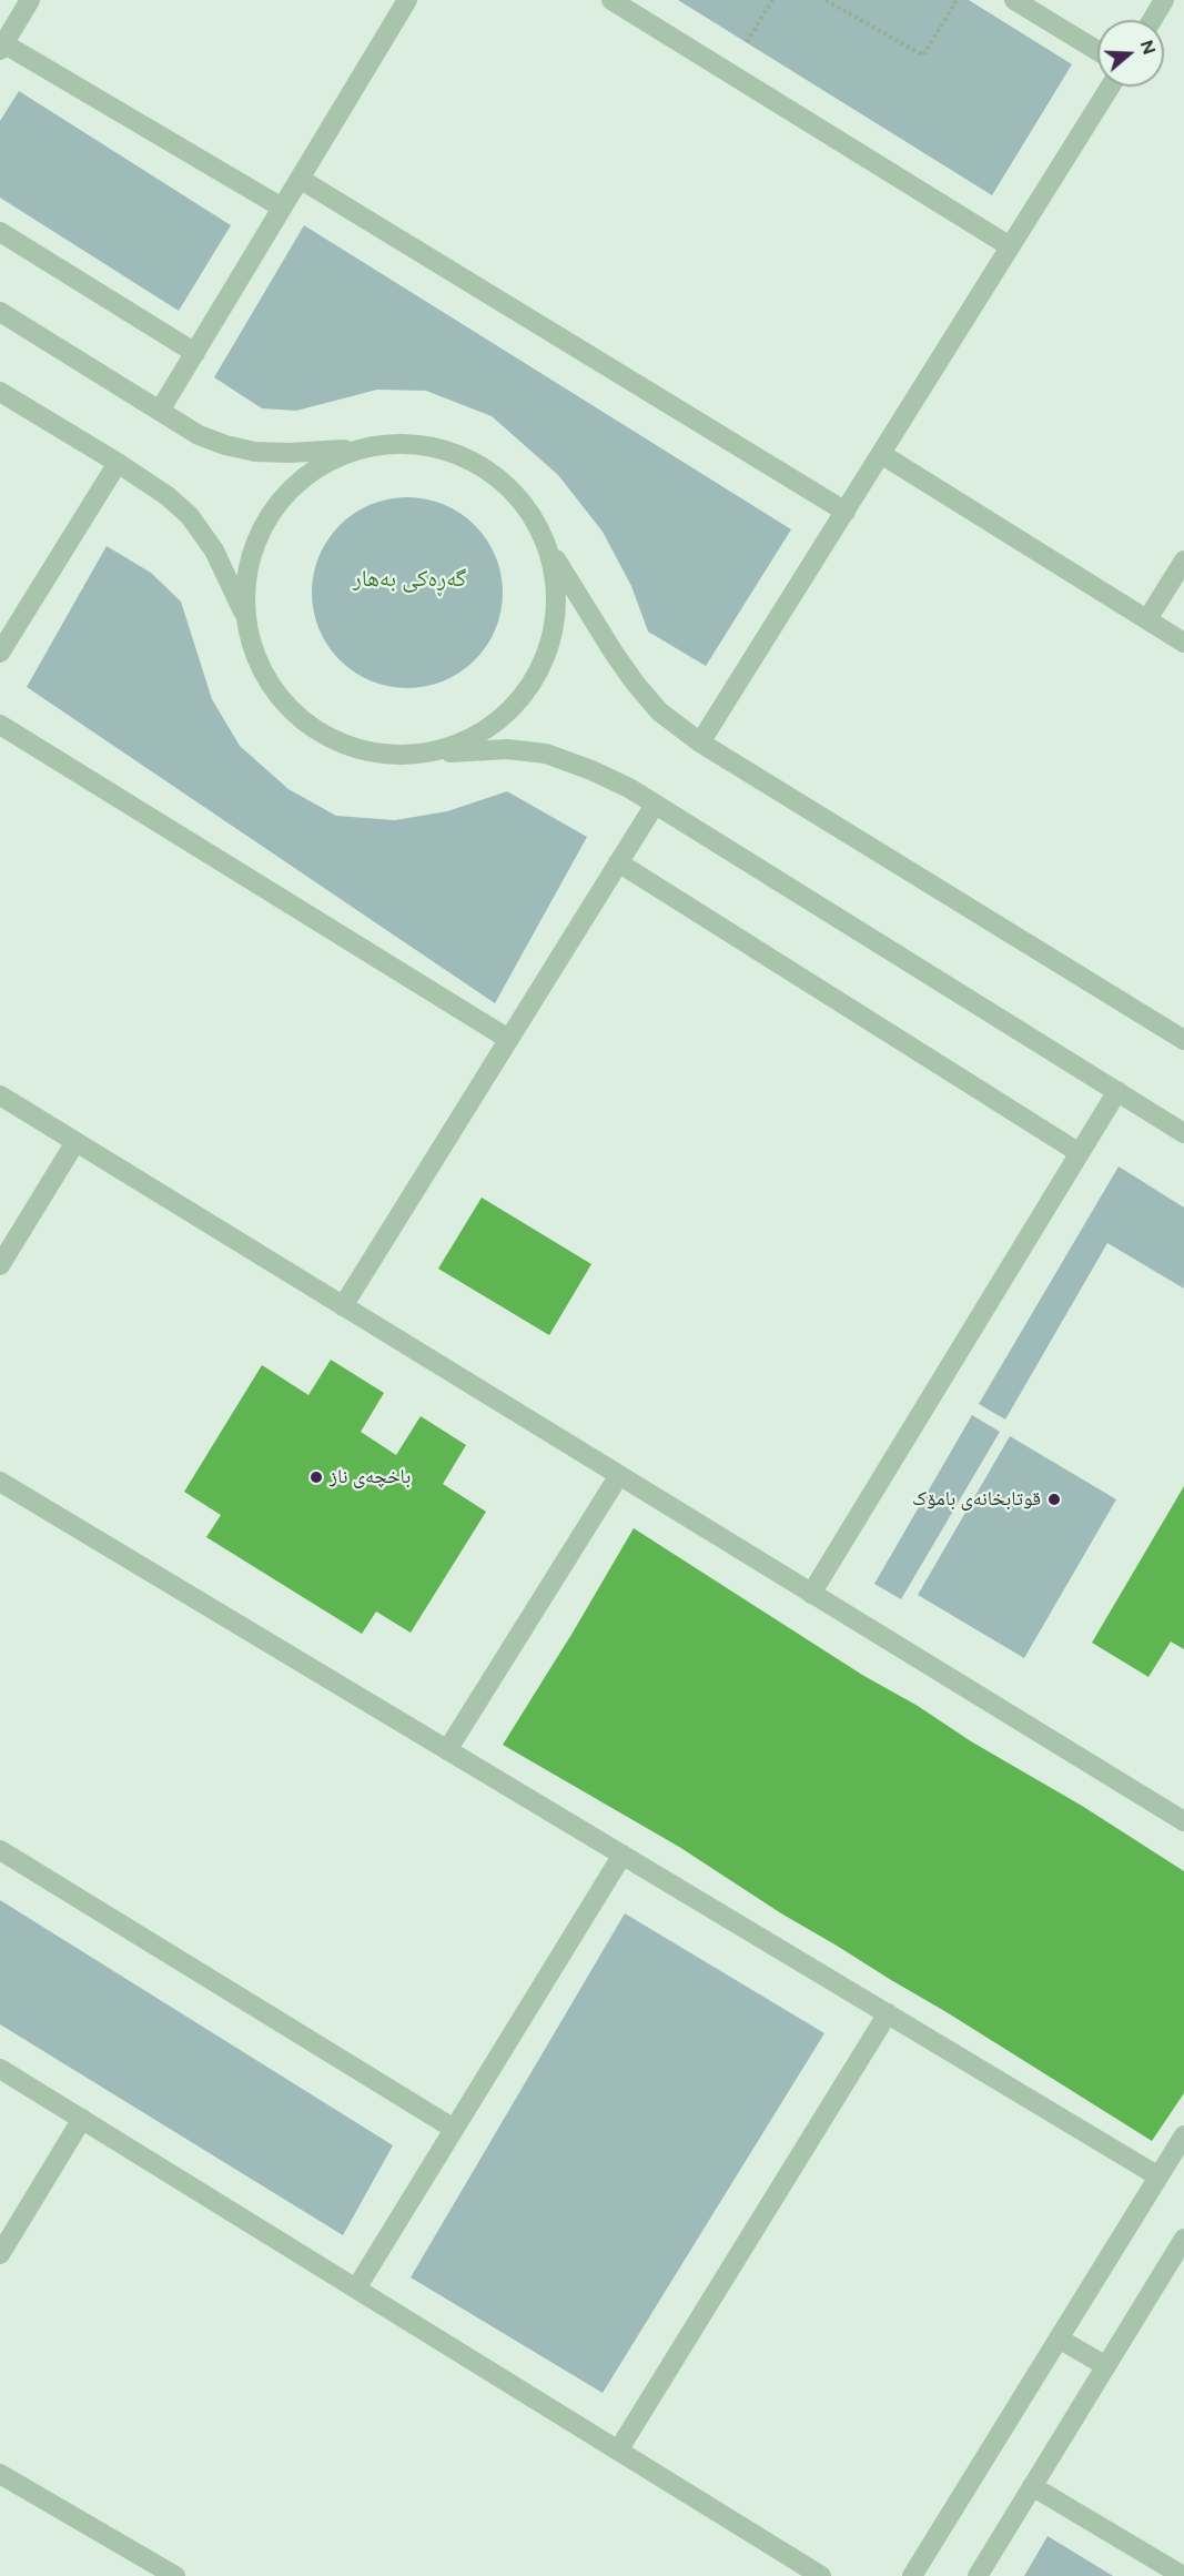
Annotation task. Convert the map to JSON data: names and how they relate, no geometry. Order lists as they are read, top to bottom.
{
  "districts": ["گەڕەکی بەهار"],
  "places": ["باخچەی ناز", "قوتابخانەی بامۆک"],
  "north": "right"
}
